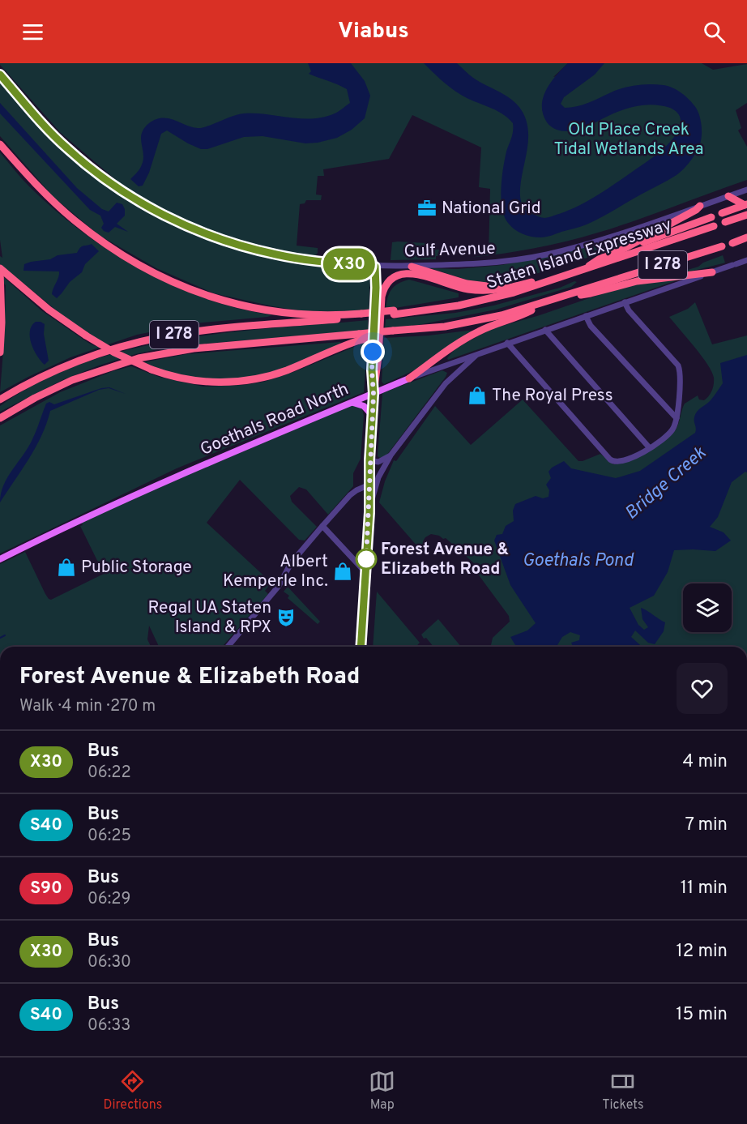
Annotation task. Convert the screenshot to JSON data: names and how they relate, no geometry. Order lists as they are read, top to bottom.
{
  "streets": {
    "highway": ["Staten Island Expressway", "I 278"],
    "main road": ["Goethals Road North"],
    "street": ["Gulf Avenue"]
  },
  "water": ["Bridge Creek", "Goethals Pond"],
  "parks": ["Old Place Creek Tidal Wetlands Area"],
  "places": {
    "office": ["National Grid"],
    "shop": ["The Royal Press", "Public Storage", "Albert Kemperle Inc."],
    "other": ["Forest Avenue & Elizabeth Road"],
    "theatre": ["Regal UA Staten Island & RPX"]
  },
  "lines": ["bus line X30"],
  "page": {
    "header": "Viabus",
    "on_map": "X30",
    "heading": ["Forest Avenue & Elizabeth Road", "Walk · 4 min · 270 m"],
    "list": [
      {
        "mark": "X30",
        "name": "Bus",
        "note": "06:22",
        "value": "4 min"
      },
      {
        "mark": "S40",
        "name": "Bus",
        "note": "06:25",
        "value": "7 min"
      },
      {
        "mark": "S90",
        "name": "Bus",
        "note": "06:29",
        "value": "11 min"
      },
      {
        "mark": "X30",
        "name": "Bus",
        "note": "06:30",
        "value": "12 min"
      },
      {
        "mark": "S40",
        "name": "Bus",
        "note": "06:33",
        "value": "15 min"
      }
    ],
    "tabs": ["Directions", "Map", "Tickets"]
  }
}
